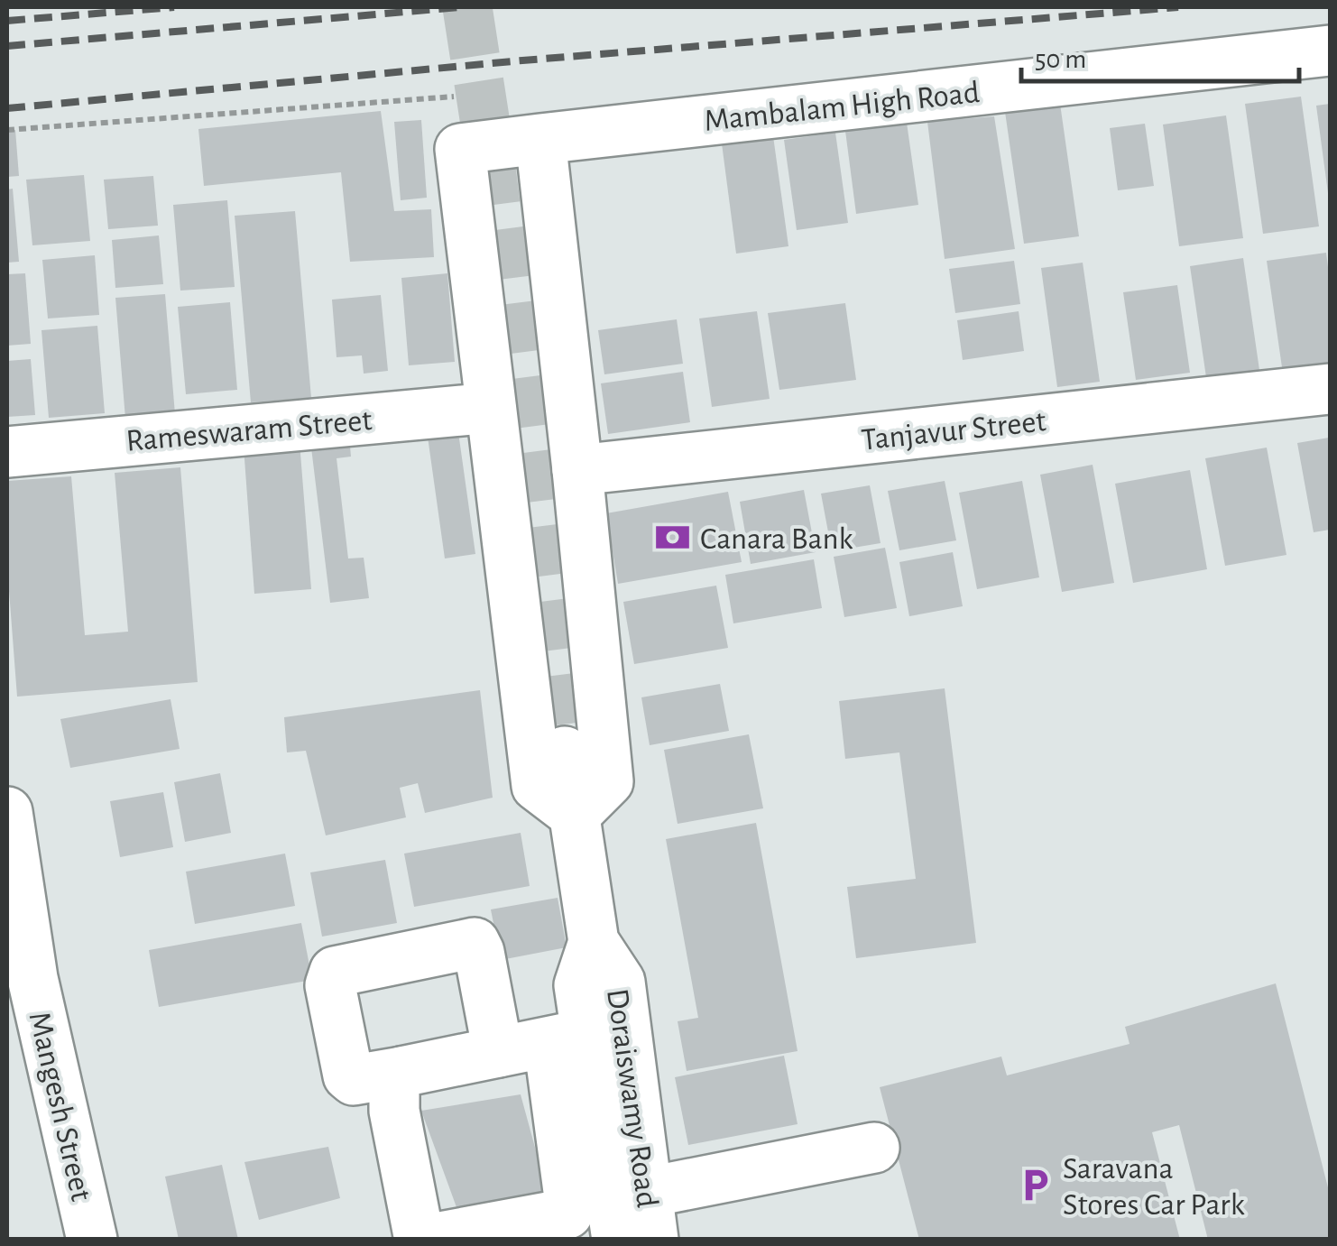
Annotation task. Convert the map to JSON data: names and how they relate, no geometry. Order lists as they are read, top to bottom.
{
  "streets": {
    "street": [
      "Mambalam High Road",
      "Rameswaram Street",
      "Tanjavur Street",
      "Doraiswamy Road",
      "Mangesh Street"
    ]
  },
  "crossings": [
    ["Mambalam High Road", "Rameswaram Street"]
  ],
  "places": {
    "bank": ["Canara Bank"],
    "parking": ["Saravana Stores Car Park"]
  },
  "scale_bar": "50 m"
}
